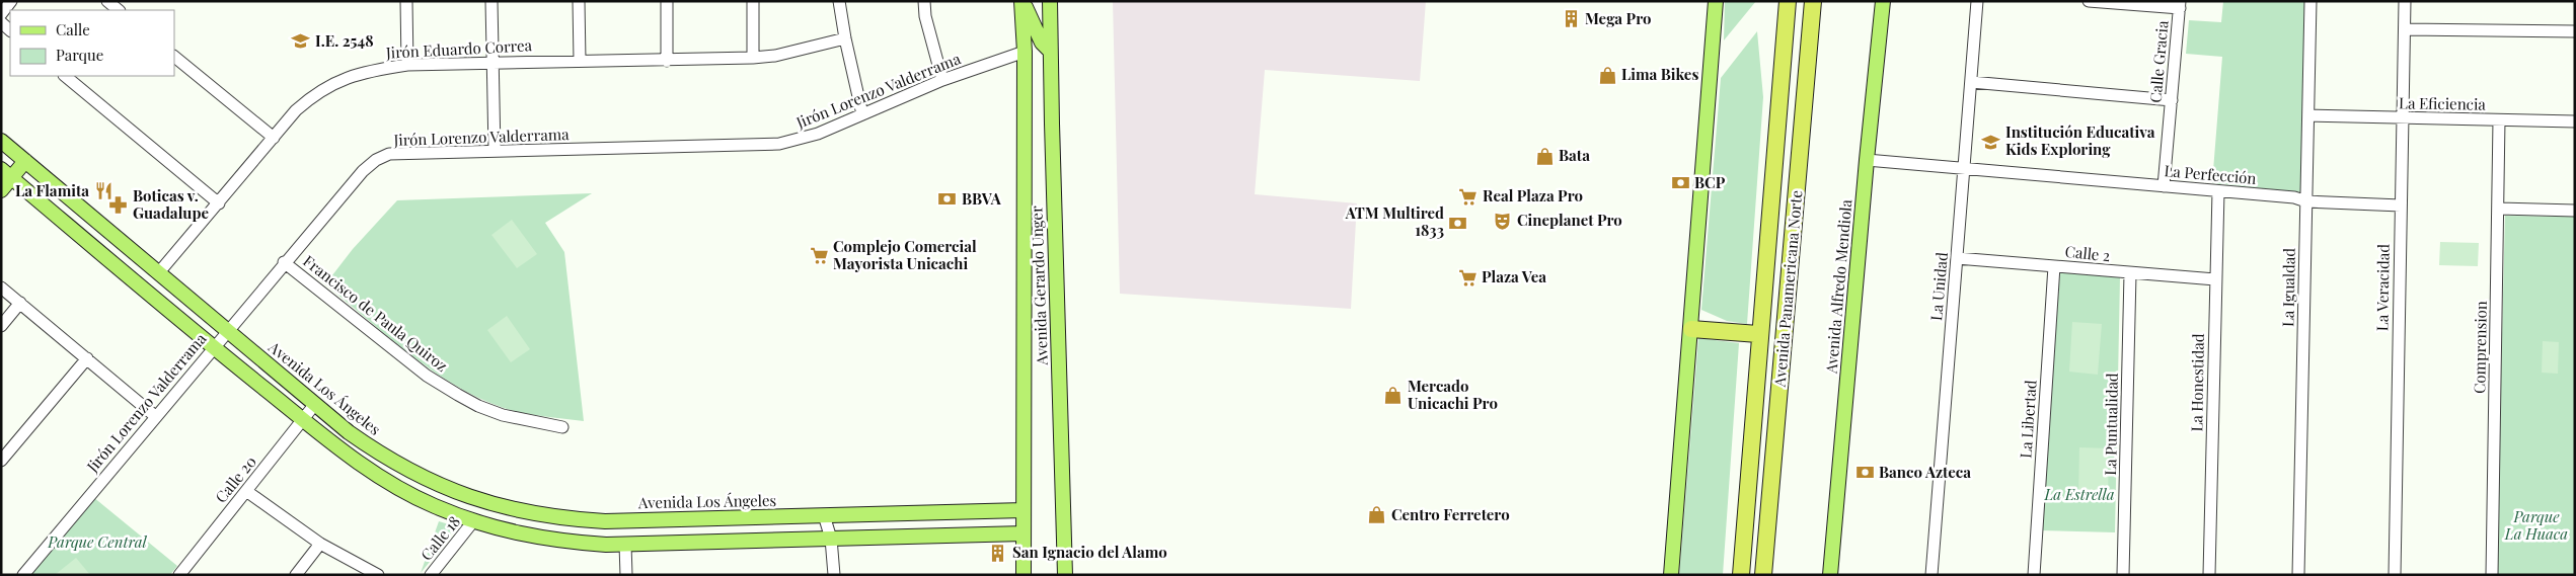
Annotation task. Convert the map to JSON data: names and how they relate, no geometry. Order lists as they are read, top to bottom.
{
  "streets": {
    "highway": ["Avenida Panamericana Norte"],
    "main road": ["Avenida Gerardo Unger", "Avenida Alfredo Mendiola", "Avenida Los Ángeles"],
    "street": [
      "Jirón Eduardo Correa",
      "Calle Gracia",
      "Jirón Lorenzo Valderrama",
      "La Eficiencia",
      "La Perfección",
      "Calle 2",
      "La Unidad",
      "La Igualdad",
      "La Veracidad",
      "Francisco de Paula Quiroz",
      "Comprension",
      "La Honestidad",
      "La Libertad",
      "La Puntualidad",
      "Calle 20",
      "Calle 18"
    ]
  },
  "crossings": [
    ["Jirón Eduardo Correa", "Avenida Los Ángeles"],
    ["Calle Gracia", "La Perfección"],
    ["Jirón Lorenzo Valderrama", "Avenida Gerardo Unger"],
    ["Jirón Lorenzo Valderrama", "Francisco de Paula Quiroz"],
    ["Jirón Lorenzo Valderrama", "Avenida Los Ángeles"],
    ["La Eficiencia", "La Igualdad"],
    ["La Eficiencia", "La Veracidad"],
    ["La Eficiencia", "Comprension"],
    ["La Perfección", "Avenida Alfredo Mendiola"],
    ["La Perfección", "La Unidad"],
    ["La Perfección", "La Igualdad"],
    ["La Perfección", "La Veracidad"],
    ["La Perfección", "La Honestidad"],
    ["Calle 2", "La Unidad"],
    ["Calle 2", "La Honestidad"],
    ["Calle 2", "La Libertad"],
    ["Calle 2", "La Puntualidad"],
    ["Avenida Gerardo Unger", "Avenida Los Ángeles"],
    ["Avenida Los Ángeles", "Calle 20"]
  ],
  "parks": ["La Estrella", "Parque La Huaca", "Parque Central"],
  "places": {
    "building": ["Mega Pro", "San Ignacio del Alamo"],
    "school or university": ["I.E. 2548", "Institución Educativa Kids Exploring"],
    "shop": [
      "Lima Bikes",
      "Bata",
      "Mercado Unicachi Pro",
      "Centro Ferretero"
    ],
    "bank": [
      "BCP",
      "BBVA",
      "ATM Multired 1833",
      "Banco Azteca"
    ],
    "restaurant": ["La Flamita"],
    "supermarket": ["Real Plaza Pro", "Complejo Comercial Mayorista Unicachi", "Plaza Vea"],
    "pharmacy": ["Boticas v. Guadalupe"],
    "theatre": ["Cineplanet Pro"]
  },
  "legend": ["Calle", "Parque"]
}
